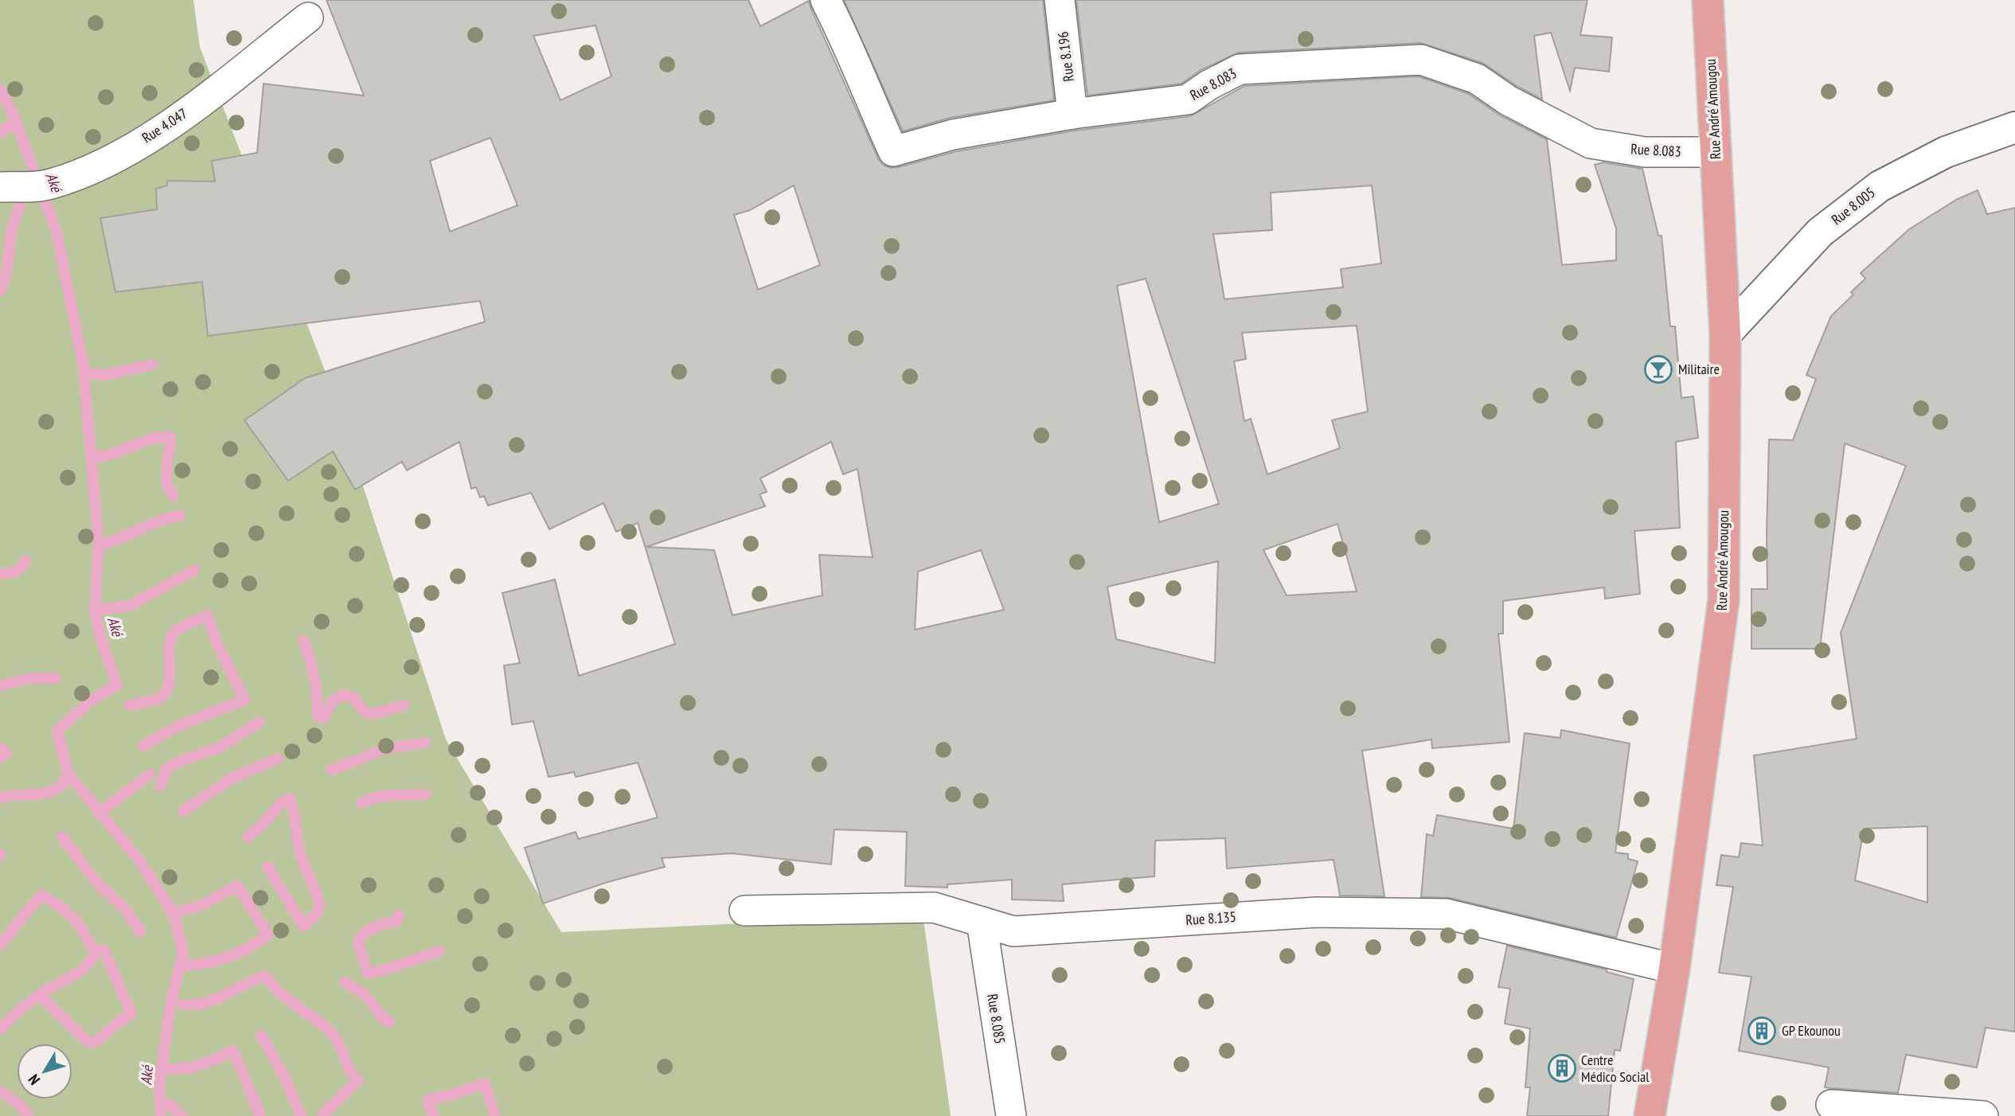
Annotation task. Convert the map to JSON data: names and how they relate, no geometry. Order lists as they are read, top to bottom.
{
  "streets": {
    "main road": ["Rue André Amougou"],
    "street": [
      "Rue 8.196",
      "Rue 8.083",
      "Rue 4.047",
      "Rue 8.005",
      "Rue 8.135",
      "Rue 8.085"
    ]
  },
  "crossings": [
    ["Rue 8.196", "Rue 8.083"],
    ["Rue 8.083", "Rue André Amougou"],
    ["Rue André Amougou", "Rue 8.005"],
    ["Rue André Amougou", "Rue 8.135"],
    ["Rue 8.135", "Rue 8.085"]
  ],
  "water": ["Aké"],
  "places": {
    "bar": ["Militaire"],
    "building": ["GP Ekounou", "Centre Médico Social"]
  },
  "north": "bottom left"
}
